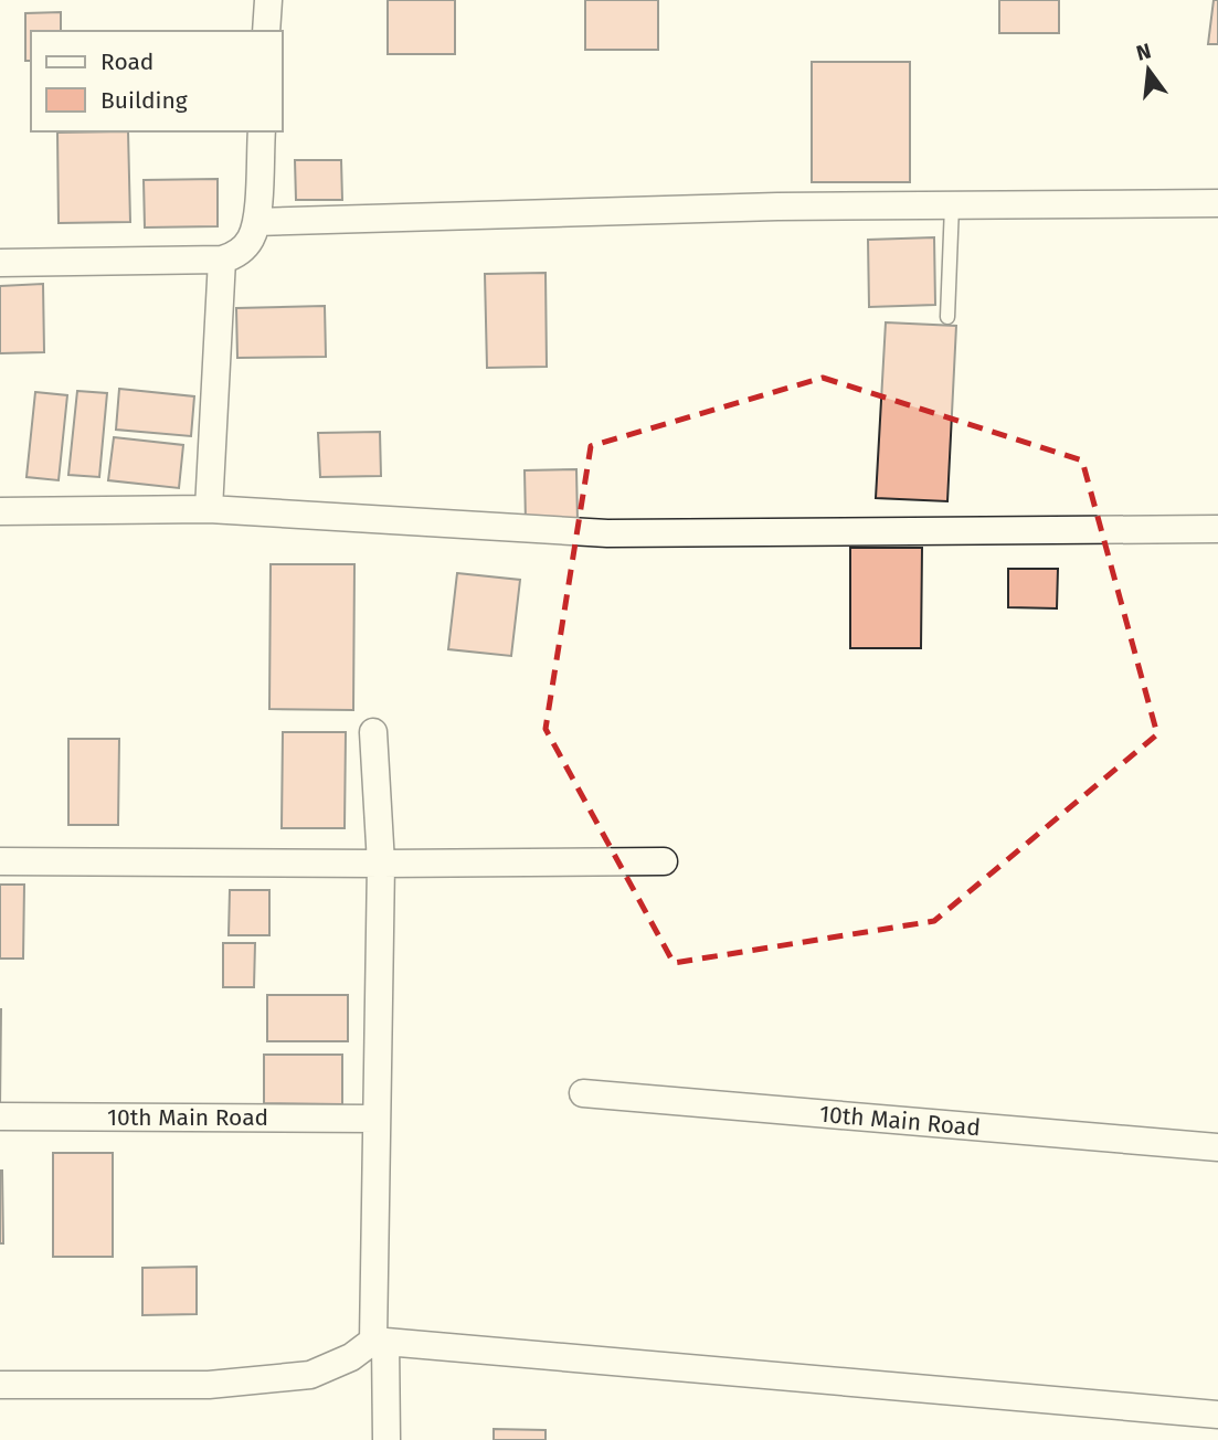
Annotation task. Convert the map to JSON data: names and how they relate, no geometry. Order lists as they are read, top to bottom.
{
  "streets": {
    "street": ["10th Main Road"]
  },
  "legend": ["Road", "Building"],
  "north": "top"
}
